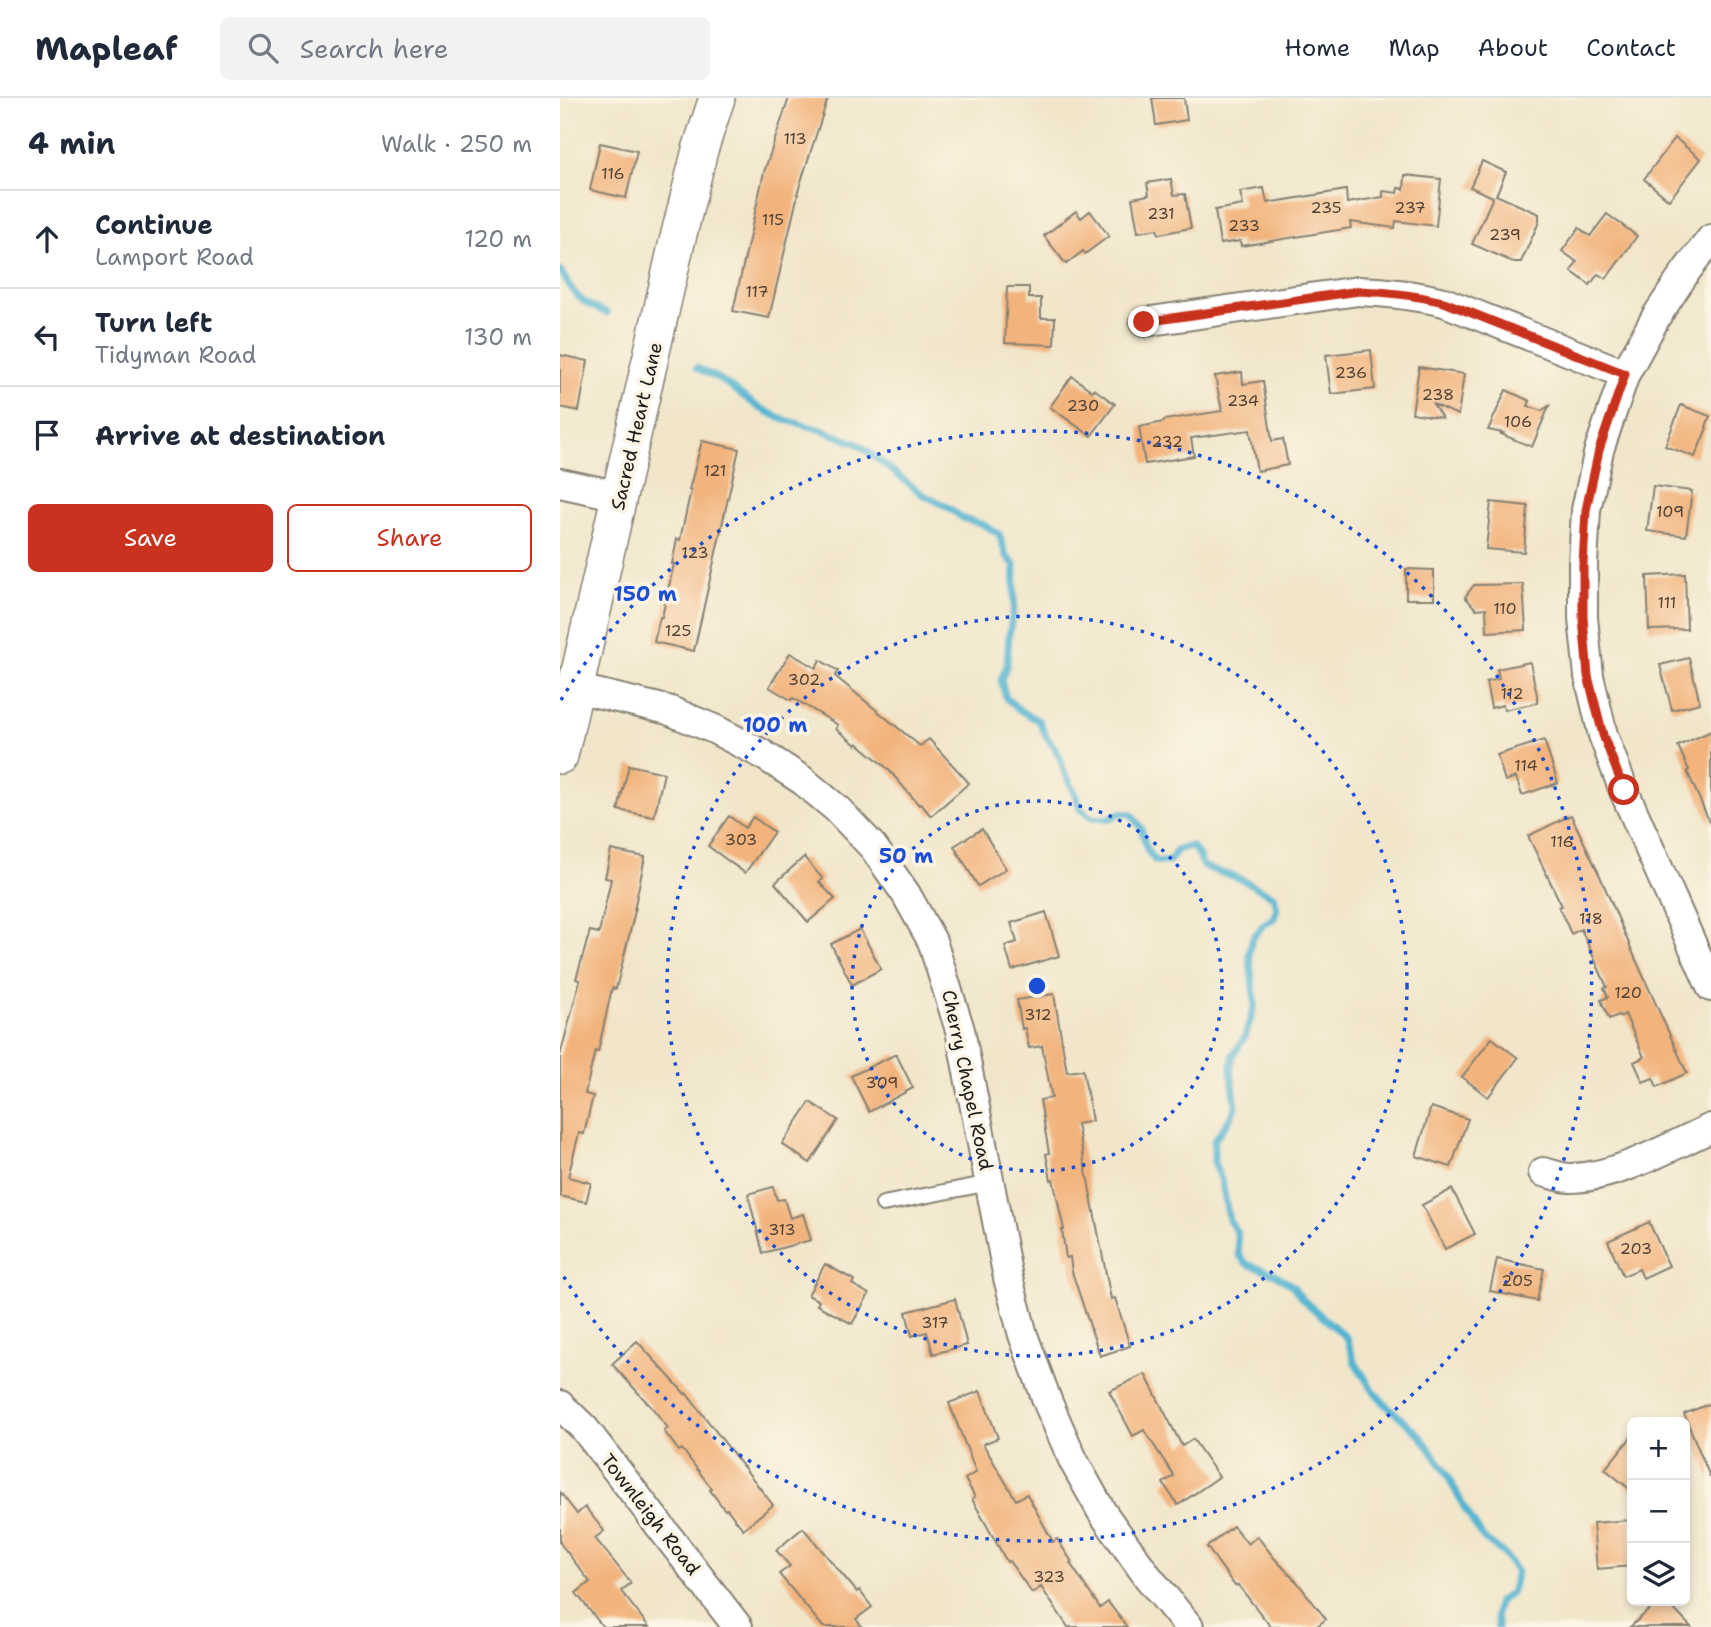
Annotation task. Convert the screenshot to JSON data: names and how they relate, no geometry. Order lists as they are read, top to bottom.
{
  "streets": {
    "street": ["Sacred Heart Lane", "Cherry Chapel Road", "Townleigh Road"]
  },
  "crossings": [
    ["Sacred Heart Lane", "Cherry Chapel Road"]
  ],
  "house_numbers": [
    "113",
    "116",
    "235",
    "237",
    "231",
    "115",
    "233",
    "239",
    "117",
    "236",
    "238",
    "234",
    "230",
    "106",
    "232",
    "121",
    "109",
    "123",
    "111",
    "110",
    "125",
    "302",
    "112",
    "114",
    "303",
    "116",
    "118",
    "120",
    "312",
    "309",
    "313",
    "203",
    "205",
    "317",
    "323"
  ],
  "page": {
    "header": "Mapleaf",
    "search": "Search here",
    "nav": [
      "Home",
      "Map",
      "About",
      "Contact"
    ],
    "heading": ["4 min", "Walk · 250 m"],
    "list": [
      ["Continue", "Lamport Road", "120 m"],
      ["Turn left", "Tidyman Road", "130 m"],
      "Arrive at destination"
    ],
    "buttons": ["Save", "Share"],
    "map_buttons": ["+", "−"]
  },
  "rings": ["150 m", "100 m", "50 m"]
}
